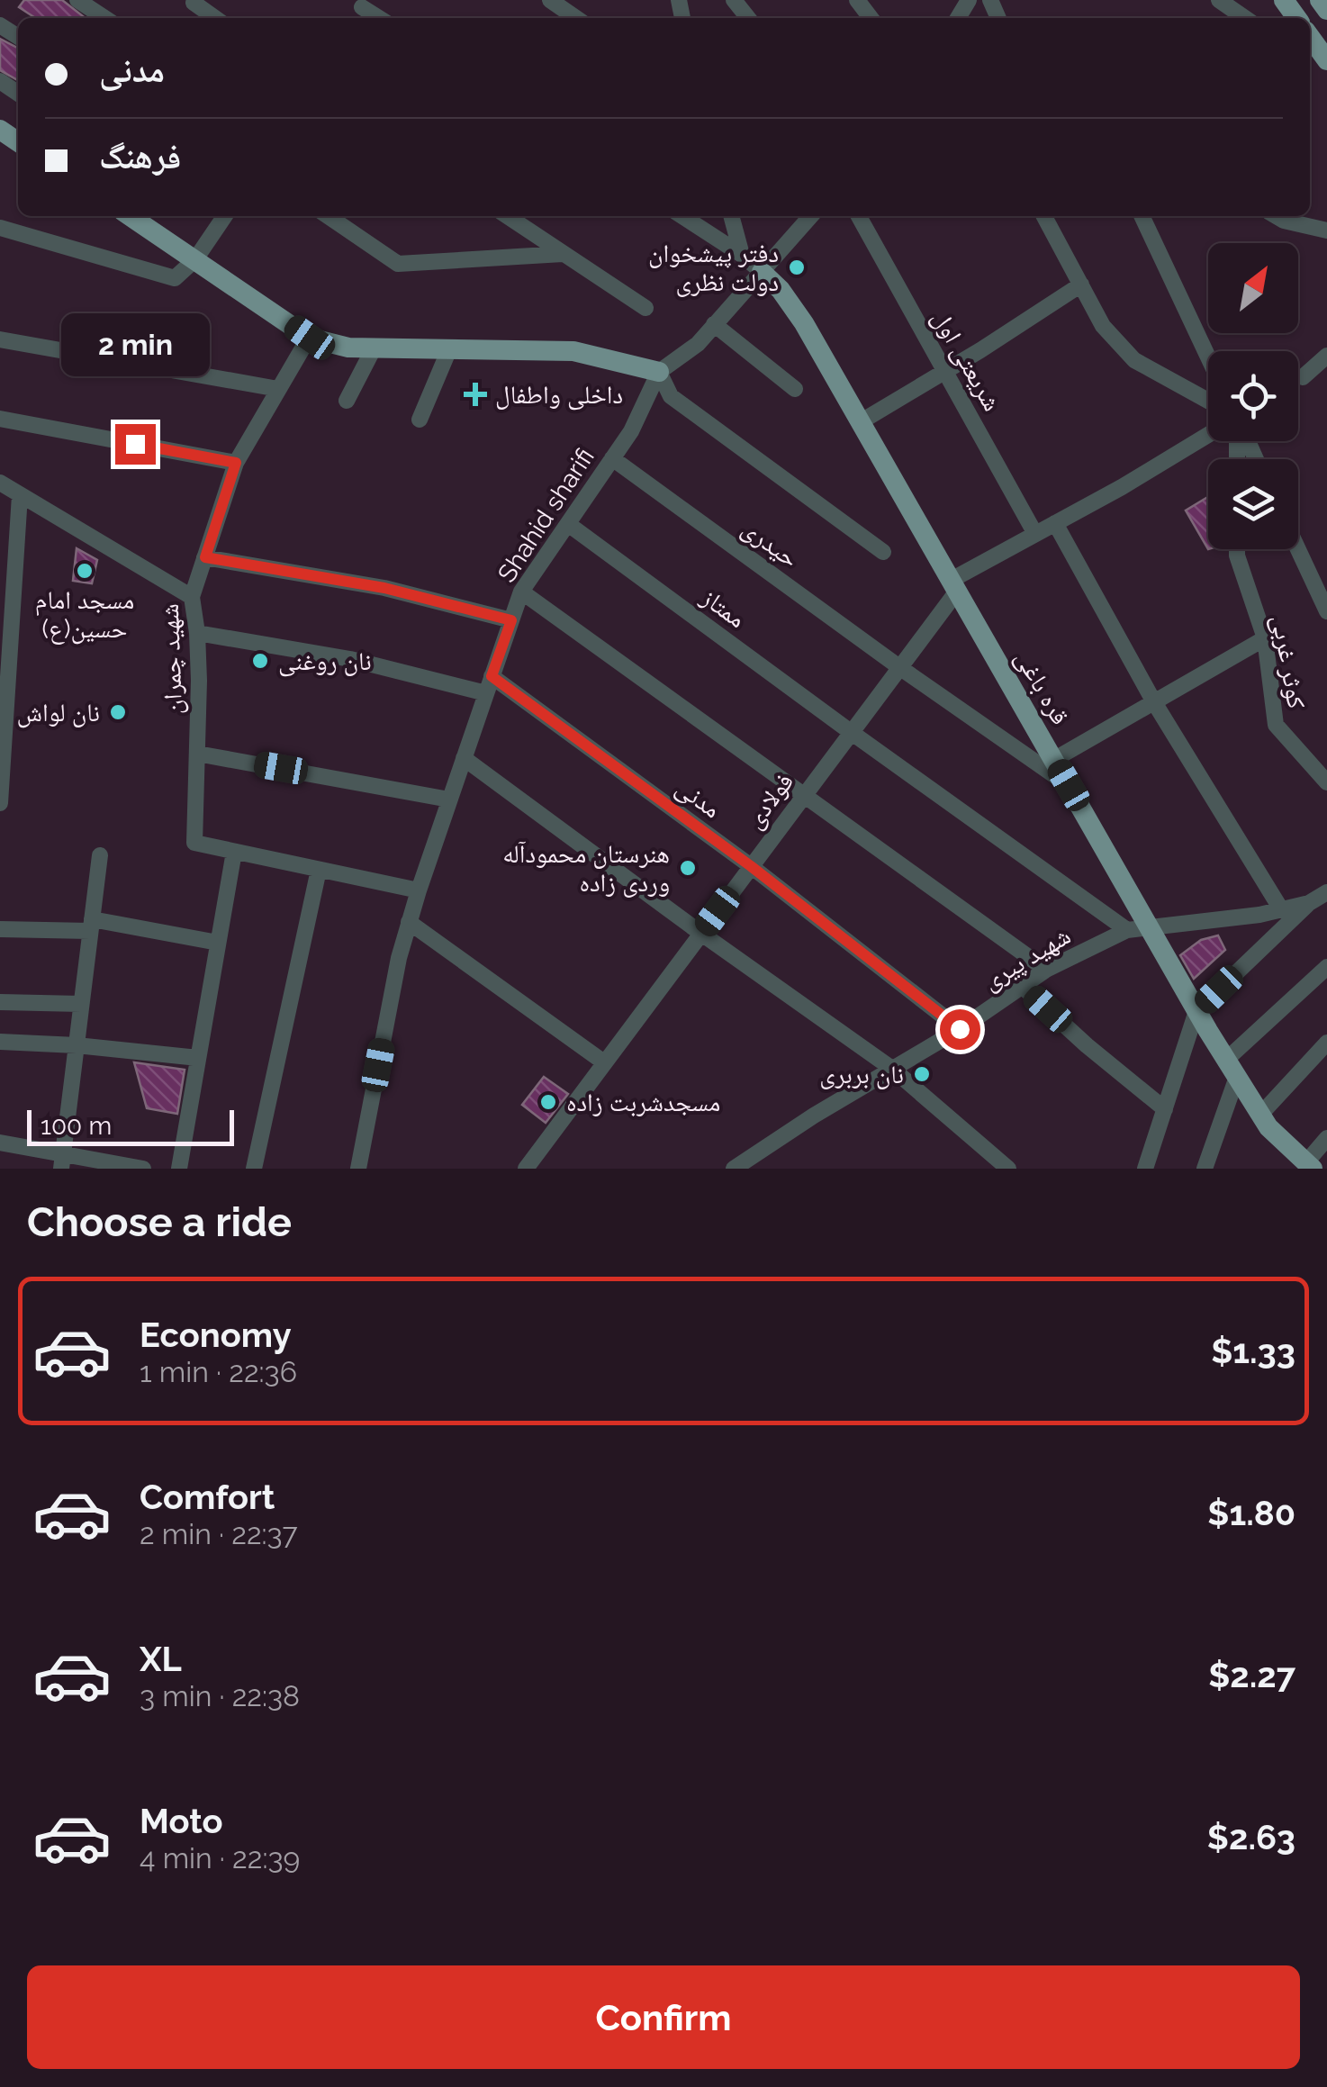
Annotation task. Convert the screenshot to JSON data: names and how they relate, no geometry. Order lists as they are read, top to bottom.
{
  "streets": {
    "main road": ["قره باغی"],
    "street": [
      "شریعتی اول",
      "Shahid sharifi",
      "حیدری",
      "ممتاز",
      "شهید چمران",
      "کوثر غربی",
      "مدنی",
      "فولادی",
      "شهید پیری"
    ]
  },
  "crossings": [
    ["Shahid sharifi", "حیدری"],
    ["Shahid sharifi", "ممتاز"],
    ["Shahid sharifi", "قره باغی"],
    ["Shahid sharifi", "مدنی"],
    ["حیدری", "قره باغی"],
    ["حیدری", "فولادی"],
    ["ممتاز", "فولادی"],
    ["ممتاز", "شهید پیری"],
    ["قره باغی", "فولادی"],
    ["قره باغی", "شهید پیری"],
    ["مدنی", "فولادی"],
    ["مدنی", "شهید پیری"]
  ],
  "places": {
    "other": [
      "دفتر پیشخوان دولت نظری",
      "مسجد امام حسین(ع)",
      "نان روغنی",
      "نان لواش",
      "هنرستان محمودآله وردی زاده",
      "نان بربری",
      "مسجدشربت زاده"
    ],
    "health": ["داخلی واطفال"]
  },
  "scale_bar": "100 m",
  "north": "top right",
  "page": {
    "banner": ["مدنی", "فرهنگ"],
    "bubble": "2 min",
    "scale": "100 m",
    "heading": "Choose a ride",
    "list": [
      {
        "name": "Economy",
        "note": "1 min · 22:36",
        "value": "$1.33"
      },
      {
        "name": "Comfort",
        "note": "2 min · 22:37",
        "value": "$1.80"
      },
      {
        "name": "XL",
        "note": "3 min · 22:38",
        "value": "$2.27"
      },
      {
        "name": "Moto",
        "note": "4 min · 22:39",
        "value": "$2.63"
      }
    ],
    "buttons": "Confirm"
  }
}
